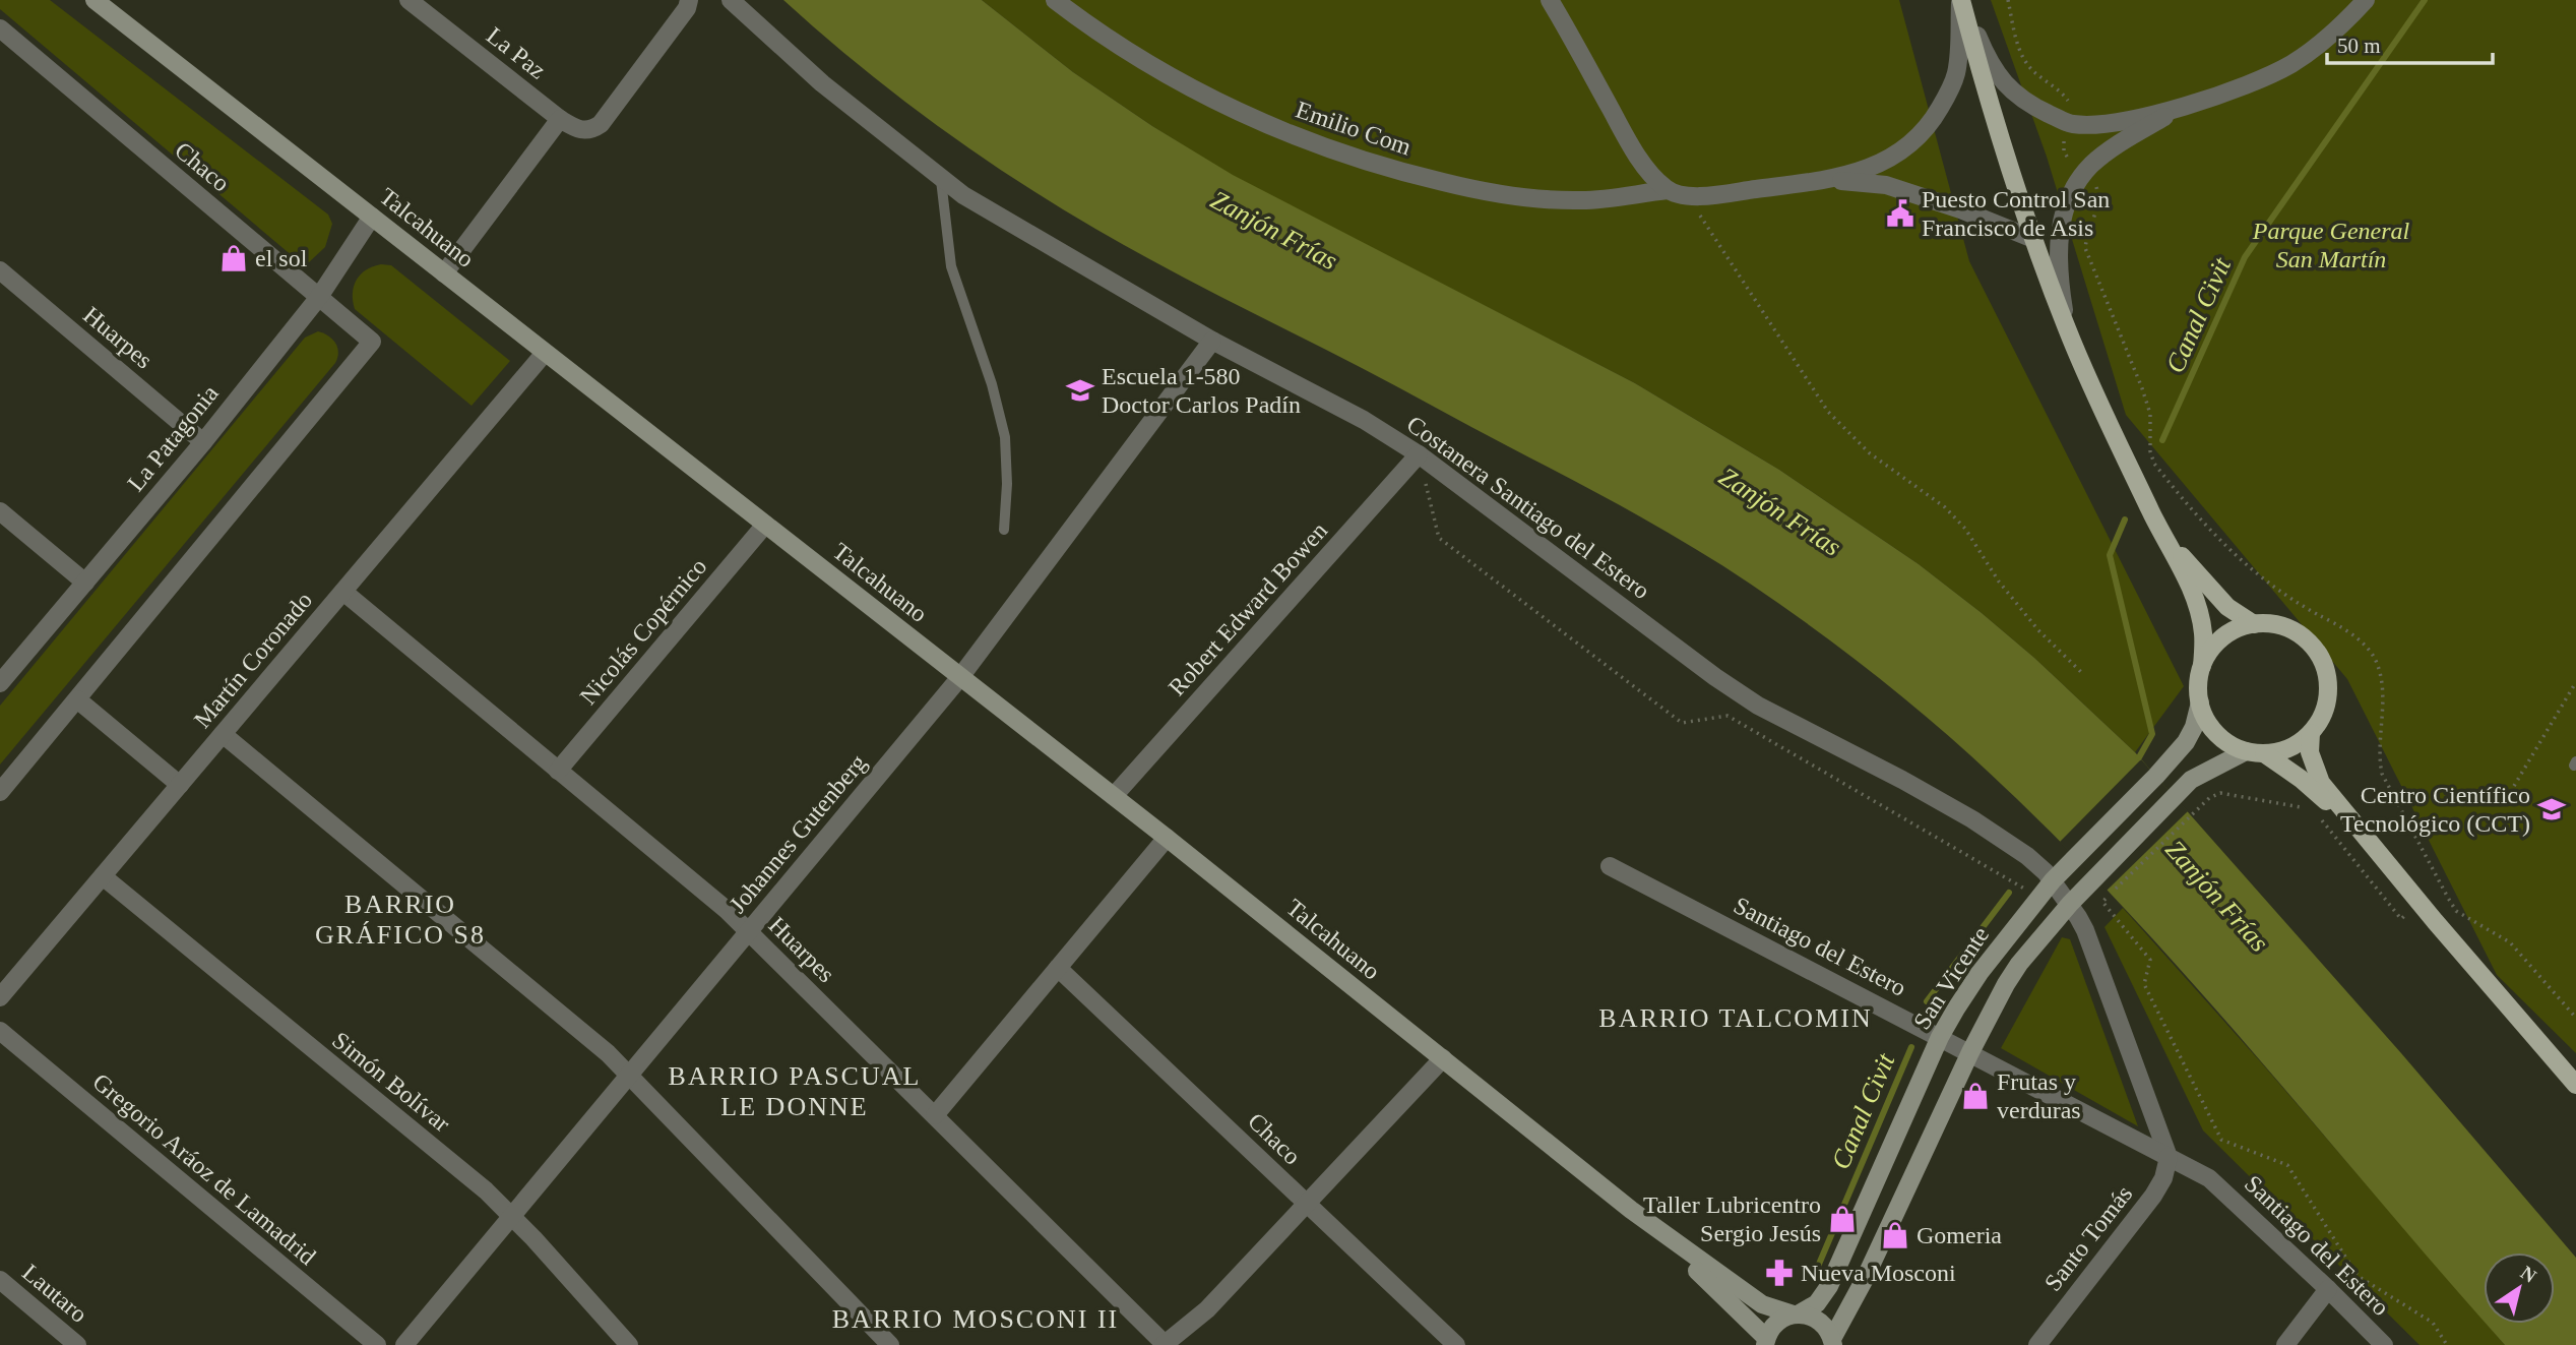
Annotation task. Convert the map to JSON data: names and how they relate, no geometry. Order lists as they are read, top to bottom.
{
  "streets": {
    "street": [
      "La Paz",
      "Emilio Com",
      "Chaco",
      "Talcahuano",
      "Huarpes",
      "La Patagonia",
      "Costanera Santiago del Estero",
      "Robert Edward Bowen",
      "Nicolás Copérnico",
      "Martín Coronado",
      "Johannes Gutenberg",
      "Santiago del Estero",
      "San Vicente",
      "Simón Bolívar",
      "Gregorio Aráoz de Lamadrid",
      "Santo Tomás",
      "Lautaro"
    ]
  },
  "crossings": [
    ["Chaco", "La Patagonia"],
    ["Talcahuano", "La Patagonia"],
    ["Talcahuano", "Robert Edward Bowen"],
    ["Talcahuano", "Nicolás Copérnico"],
    ["Talcahuano", "Martín Coronado"],
    ["Talcahuano", "Johannes Gutenberg"],
    ["Talcahuano", "San Vicente"],
    ["Huarpes", "La Patagonia"],
    ["Huarpes", "Nicolás Copérnico"],
    ["Huarpes", "Martín Coronado"],
    ["Huarpes", "Johannes Gutenberg"],
    ["Costanera Santiago del Estero", "Robert Edward Bowen"],
    ["Costanera Santiago del Estero", "Johannes Gutenberg"],
    ["Costanera Santiago del Estero", "Santiago del Estero"],
    ["Costanera Santiago del Estero", "San Vicente"],
    ["Costanera Santiago del Estero", "Santo Tomás"],
    ["Martín Coronado", "Simón Bolívar"],
    ["Johannes Gutenberg", "Simón Bolívar"],
    ["Santiago del Estero", "San Vicente"],
    ["Santiago del Estero", "Santo Tomás"]
  ],
  "districts": [
    "BARRIO GRÁFICO S8",
    "BARRIO TALCOMIN",
    "BARRIO PASCUAL LE DONNE",
    "BARRIO MOSCONI II"
  ],
  "water": ["Zanjón Frías", "Canal Civit"],
  "parks": ["Parque General San Martín"],
  "places": {
    "public building": ["Puesto Control San Francisco de Asis"],
    "shop": [
      "el sol",
      "Frutas y verduras",
      "Taller Lubricentro Sergio Jesús",
      "Gomeria"
    ],
    "school or university": ["Escuela 1-580 Doctor Carlos Padín", "Centro Científico Tecnológico (CCT)"],
    "pharmacy": ["Nueva Mosconi"]
  },
  "scale_bar": "50 m",
  "north": "top right"
}
